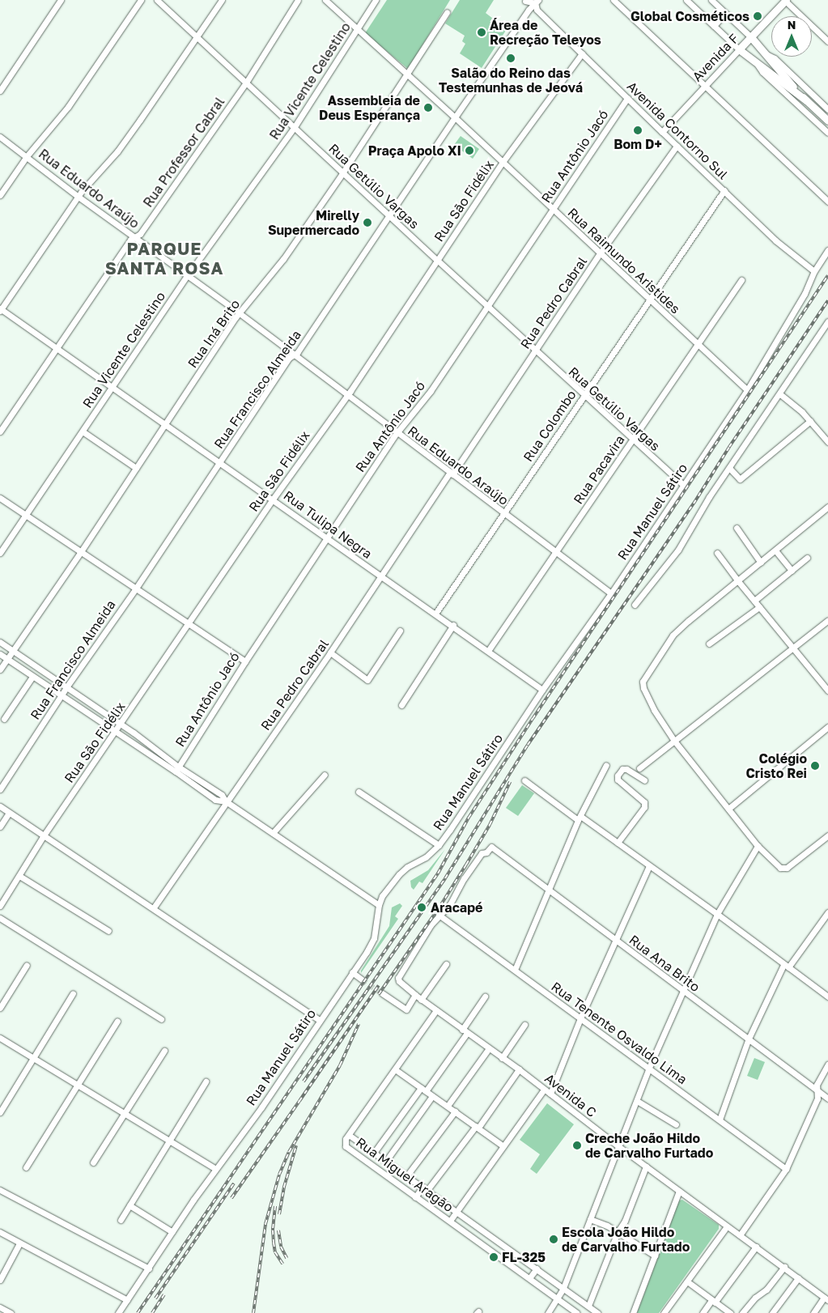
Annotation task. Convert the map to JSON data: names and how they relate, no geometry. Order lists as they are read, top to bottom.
{
  "streets": {
    "street": [
      "Avenida F",
      "Rua Vicente Celestino",
      "Avenida Contorno Sul",
      "Rua Professor Cabral",
      "Rua Antônio Jacó",
      "Rua Getúlio Vargas",
      "Rua Eduardo Araújo",
      "Rua São Fidélix",
      "Rua Raimundo Aristides",
      "Rua Pedro Cabral",
      "Rua Iná Brito",
      "Rua Francisco Almeida",
      "Rua Colombo",
      "Rua Pacavira",
      "Rua Manuel Sátiro",
      "Rua Tulipa Negra",
      "Rua Ana Brito",
      "Rua Tenente Osvaldo Lima",
      "Avenida C",
      "Rua Miguel Aragão"
    ]
  },
  "crossings": [
    ["Avenida F", "Avenida Contorno Sul"],
    ["Rua Vicente Celestino", "Rua Getúlio Vargas"],
    ["Rua Vicente Celestino", "Rua Eduardo Araújo"],
    ["Rua Vicente Celestino", "Rua Raimundo Aristides"],
    ["Rua Vicente Celestino", "Rua Tulipa Negra"],
    ["Avenida Contorno Sul", "Rua Antônio Jacó"],
    ["Avenida Contorno Sul", "Rua São Fidélix"],
    ["Avenida Contorno Sul", "Rua Pedro Cabral"],
    ["Avenida Contorno Sul", "Rua Francisco Almeida"],
    ["Avenida Contorno Sul", "Rua Colombo"],
    ["Avenida Contorno Sul", "Rua Manuel Sátiro"],
    ["Rua Professor Cabral", "Rua Getúlio Vargas"],
    ["Rua Professor Cabral", "Rua Eduardo Araújo"],
    ["Rua Professor Cabral", "Rua Tulipa Negra"],
    ["Rua Antônio Jacó", "Rua Getúlio Vargas"],
    ["Rua Antônio Jacó", "Rua Eduardo Araújo"],
    ["Rua Antônio Jacó", "Rua Raimundo Aristides"],
    ["Rua Antônio Jacó", "Rua Tulipa Negra"],
    ["Rua Getúlio Vargas", "Rua São Fidélix"],
    ["Rua Getúlio Vargas", "Rua Pedro Cabral"],
    ["Rua Getúlio Vargas", "Rua Iná Brito"],
    ["Rua Getúlio Vargas", "Rua Francisco Almeida"],
    ["Rua Getúlio Vargas", "Rua Colombo"],
    ["Rua Getúlio Vargas", "Rua Pacavira"],
    ["Rua Getúlio Vargas", "Rua Manuel Sátiro"],
    ["Rua Eduardo Araújo", "Rua São Fidélix"],
    ["Rua Eduardo Araújo", "Rua Pedro Cabral"],
    ["Rua Eduardo Araújo", "Rua Iná Brito"],
    ["Rua Eduardo Araújo", "Rua Francisco Almeida"],
    ["Rua Eduardo Araújo", "Rua Colombo"],
    ["Rua Eduardo Araújo", "Rua Pacavira"],
    ["Rua Eduardo Araújo", "Rua Manuel Sátiro"],
    ["Rua São Fidélix", "Rua Raimundo Aristides"],
    ["Rua São Fidélix", "Rua Tulipa Negra"],
    ["Rua Raimundo Aristides", "Rua Pedro Cabral"],
    ["Rua Raimundo Aristides", "Rua Iná Brito"],
    ["Rua Raimundo Aristides", "Rua Francisco Almeida"],
    ["Rua Raimundo Aristides", "Rua Colombo"],
    ["Rua Raimundo Aristides", "Rua Pacavira"],
    ["Rua Raimundo Aristides", "Rua Manuel Sátiro"],
    ["Rua Pedro Cabral", "Rua Tulipa Negra"],
    ["Rua Iná Brito", "Rua Tulipa Negra"],
    ["Rua Francisco Almeida", "Rua Tulipa Negra"],
    ["Rua Colombo", "Rua Tulipa Negra"],
    ["Rua Pacavira", "Rua Tulipa Negra"],
    ["Rua Manuel Sátiro", "Rua Tulipa Negra"],
    ["Rua Ana Brito", "Rua Tenente Osvaldo Lima"],
    ["Rua Ana Brito", "Avenida C"],
    ["Rua Tenente Osvaldo Lima", "Avenida C"]
  ],
  "districts": ["PARQUE SANTA ROSA"],
  "places": [
    "Global Cosméticos",
    "Área de Recreção Teleyos",
    "Salão do Reino das Testemunhas de Jeová",
    "Assembleia de Deus Esperança",
    "Bom D+",
    "Praça Apolo XI",
    "Mirelly Supermercado",
    "Colégio Cristo Rei",
    "Aracapé",
    "Creche João Hildo de Carvalho Furtado",
    "Escola João Hildo de Carvalho Furtado",
    "FL-325"
  ],
  "north": "top"
}
